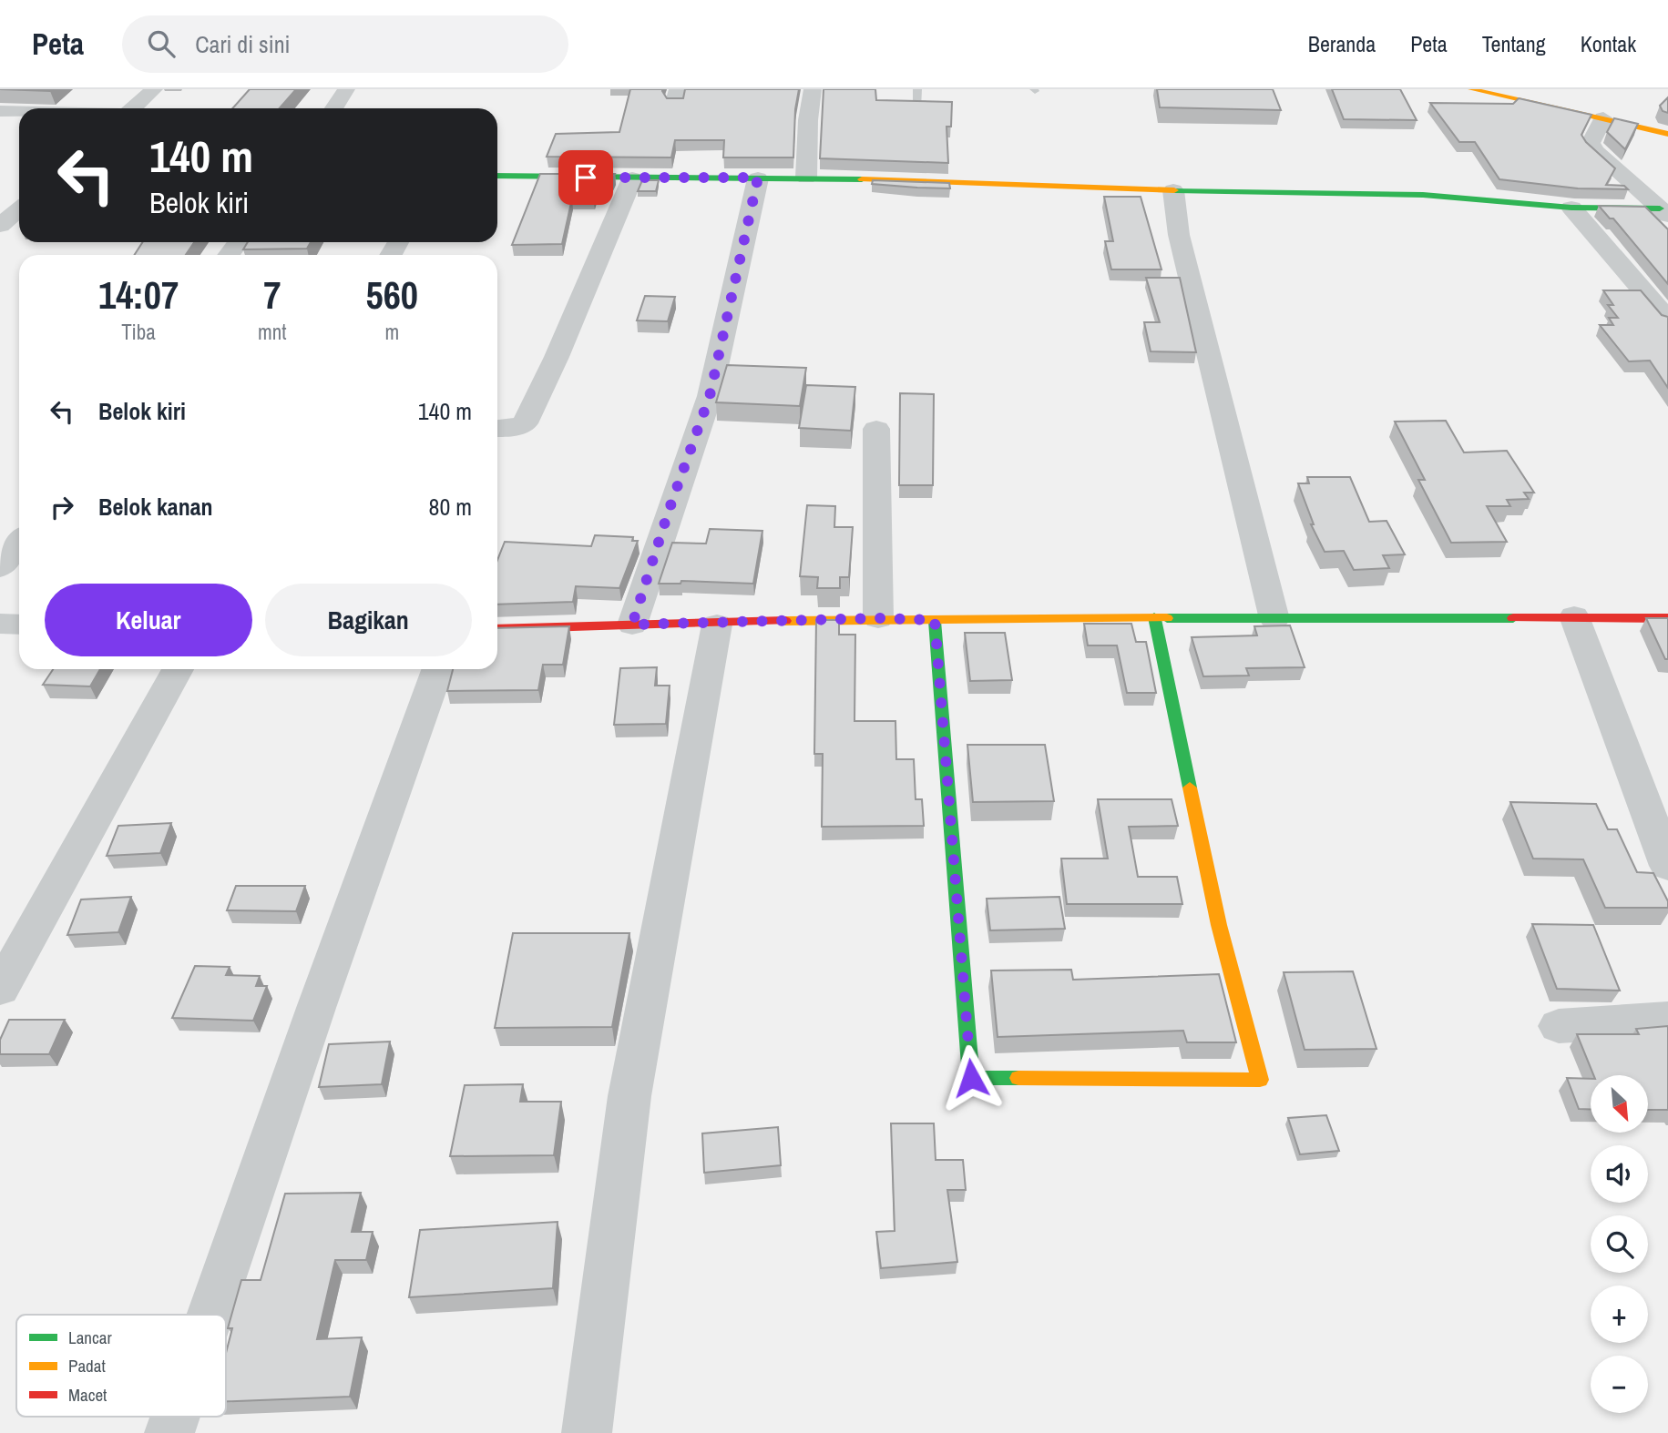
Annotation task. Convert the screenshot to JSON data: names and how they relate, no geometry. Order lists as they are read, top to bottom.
{
  "legend": ["Lancar", "Padat", "Macet"],
  "north": "bottom right",
  "page": {
    "header": "Peta",
    "search": "Cari di sini",
    "nav": [
      "Beranda",
      "Peta",
      "Tentang",
      "Kontak"
    ],
    "turn": ["140 m", "Belok kiri"],
    "eta": [
      "14:07",
      "Tiba",
      "7",
      "mnt",
      "560",
      "m"
    ],
    "list": [
      {
        "name": "Belok kiri",
        "value": "140 m"
      },
      {
        "name": "Belok kanan",
        "value": "80 m"
      }
    ],
    "buttons": ["Keluar", "Bagikan"],
    "map_buttons": ["+", "−"]
  }
}
